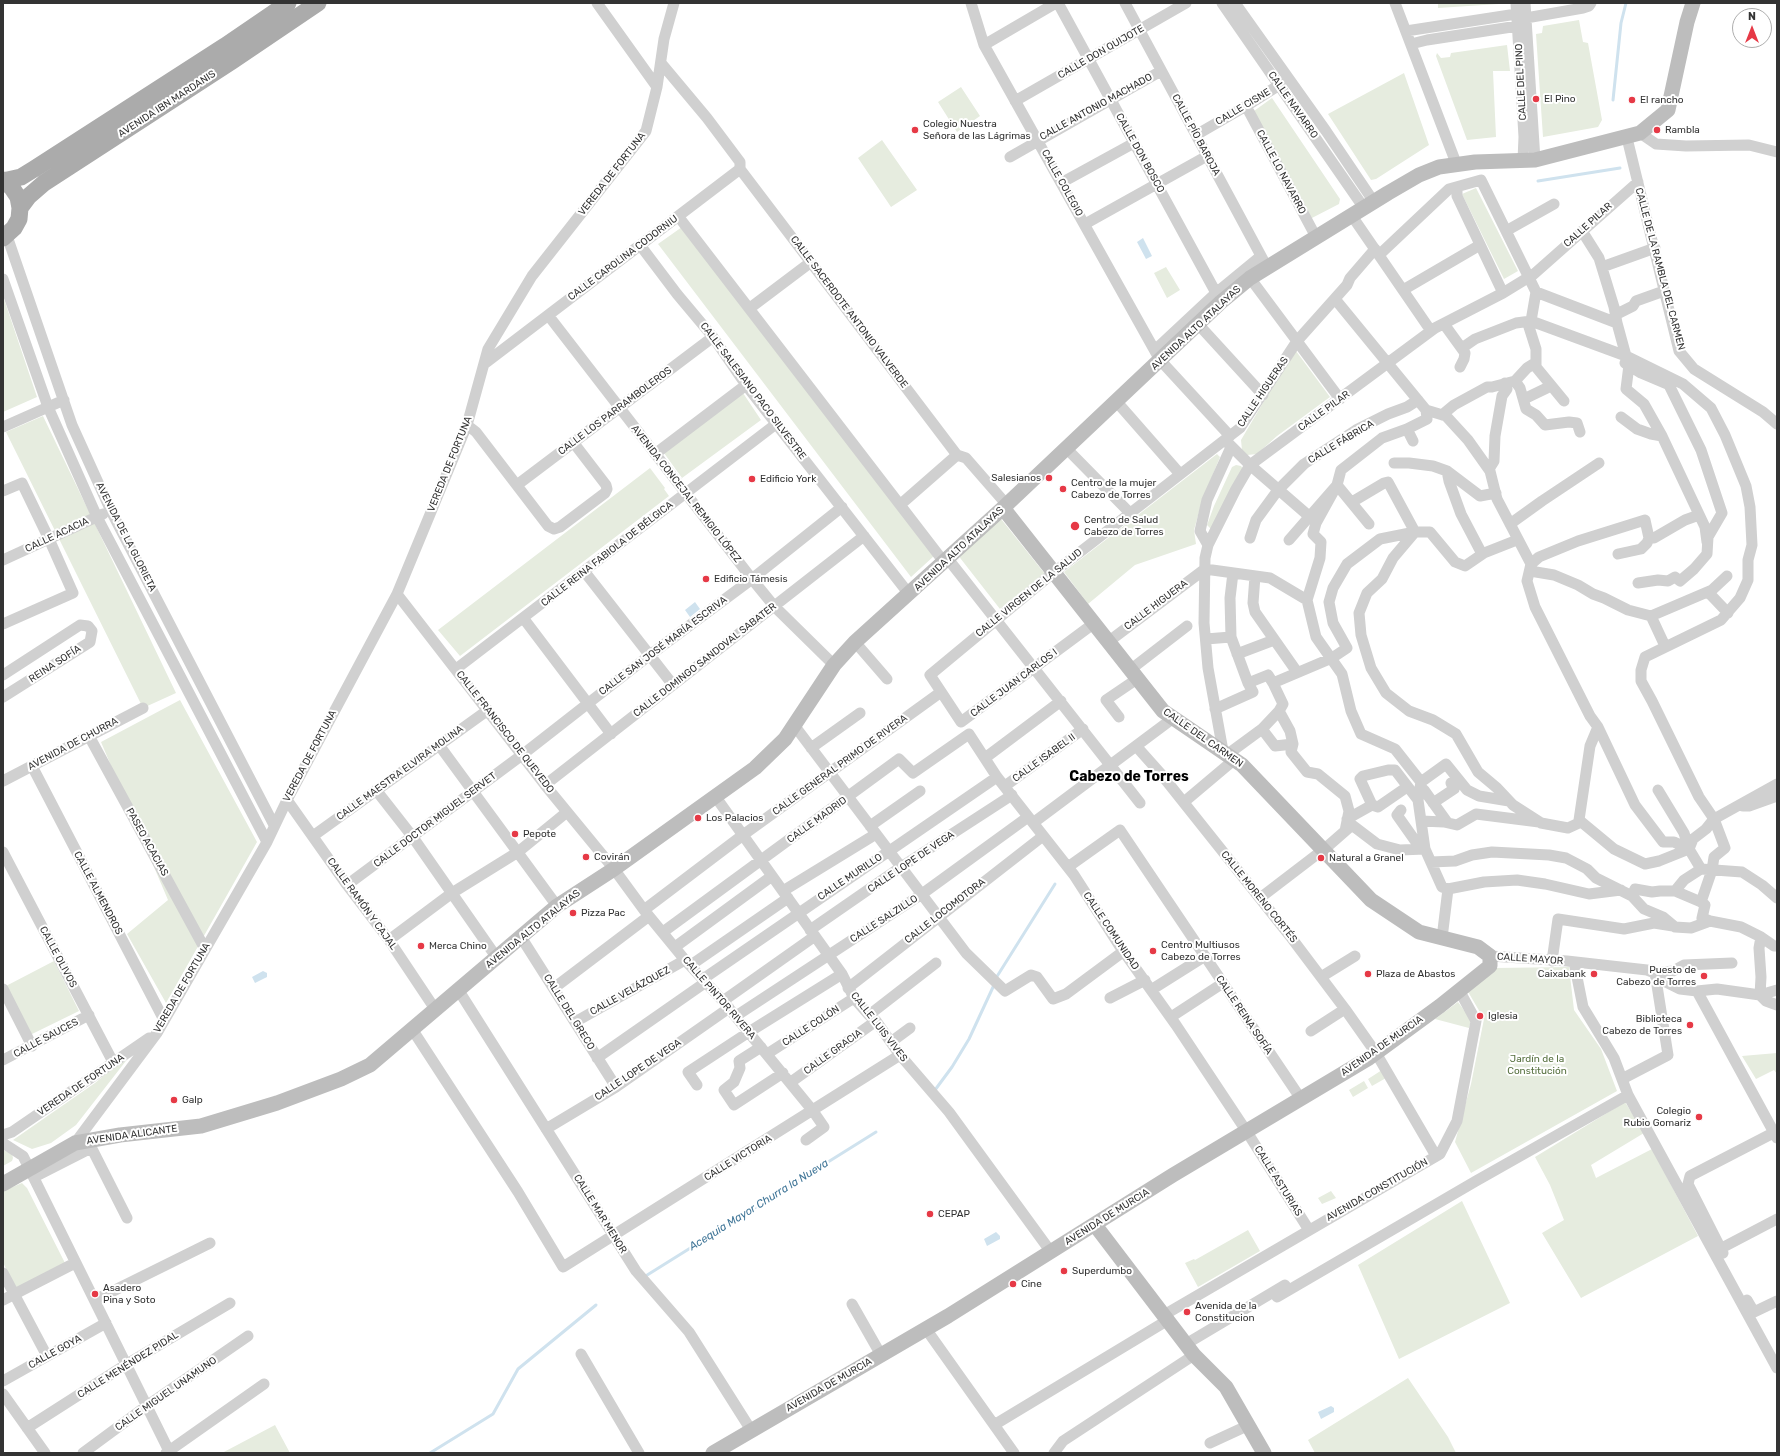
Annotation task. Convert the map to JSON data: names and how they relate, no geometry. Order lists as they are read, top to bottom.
{
  "streets": {
    "main road": [
      "AVENIDA IBN MARDANIS",
      "AVENIDA ALTO ATALAYAS",
      "CALLE DEL CARMEN",
      "AVENIDA DE MURCIA",
      "AVENIDA ALICANTE"
    ],
    "street": [
      "CALLE DON QUIJOTE",
      "CALLE DEL PINO",
      "CALLE NAVARRO",
      "CALLE ANTONIO MACHADO",
      "CALLE CISNE",
      "CALLE PÍO BAROJA",
      "CALLE DON BOSCO",
      "CALLE LO NAVARRO",
      "VEREDA DE FORTUNA",
      "CALLE COLEGIO",
      "CALLE PILAR",
      "CALLE CAROLINA CODORNIU",
      "CALLE DE LA RAMBLA DEL CARMEN",
      "CALLE SACERDOTE ANTONIO VALVERDE",
      "CALLE SALESIANO PACO SILVESTRE",
      "CALLE HIGUERAS",
      "CALLE LOS PARRAMBOLEROS",
      "CALLE FÁBRICA",
      "AVENIDA CONCEJAL REMIGIO LÓPEZ",
      "CALLE ACACIA",
      "AVENIDA DE LA GLORIETA",
      "CALLE REINA FABIOLA DE BÉLGICA",
      "CALLE VIRGEN DE LA SALUD",
      "CALLE HIGUERA",
      "CALLE SAN JOSÉ MARÍA ESCRIVA",
      "CALLE DOMINGO SANDOVAL SABATER",
      "REINA SOFÍA",
      "CALLE JUAN CARLOS I",
      "CALLE FRANCISCO DE QUEVEDO",
      "AVENIDA DE CHURRA",
      "CALLE ISABEL II",
      "CALLE GENERAL PRIMO DE RIVERA",
      "CALLE MAESTRA ELVIRA MOLINA",
      "CALLE DOCTOR MIGUEL SERVET",
      "CALLE MADRID",
      "PASEO ACACIAS",
      "CALLE LOPE DE VEGA",
      "CALLE MURILLO",
      "CALLE ALMENDROS",
      "CALLE MORENO CORTÉS",
      "CALLE RAMÓN Y CAJAL",
      "CALLE LOCOMOTORA",
      "CALLE SALZILLO",
      "CALLE COMUNIDAD",
      "CALLE OLIVOS",
      "CALLE MAYOR",
      "CALLE VELÁZQUEZ",
      "CALLE PINTOR RIVERA",
      "CALLE DEL GRECO",
      "CALLE REINA SOFÍA",
      "CALLE COLÓN",
      "CALLE LUIS VIVES",
      "CALLE SAUCES",
      "CALLE GRACIA",
      "CALLE VICTORIA",
      "CALLE ASTURIAS",
      "AVENIDA CONSTITUCIÓN",
      "CALLE MAR MENOR",
      "CALLE GOYA",
      "CALLE MENÉNDEZ PIDAL",
      "CALLE MIGUEL UNAMUNO"
    ]
  },
  "crossings": [
    ["CALLE DON QUIJOTE", "CALLE PÍO BAROJA"],
    ["CALLE DON QUIJOTE", "CALLE DON BOSCO"],
    ["CALLE DON QUIJOTE", "CALLE COLEGIO"],
    ["CALLE DEL PINO", "AVENIDA ALTO ATALAYAS"],
    ["CALLE NAVARRO", "CALLE CISNE"],
    ["CALLE NAVARRO", "AVENIDA ALTO ATALAYAS"],
    ["CALLE ANTONIO MACHADO", "CALLE PÍO BAROJA"],
    ["CALLE ANTONIO MACHADO", "CALLE DON BOSCO"],
    ["CALLE ANTONIO MACHADO", "CALLE COLEGIO"],
    ["CALLE CISNE", "CALLE PÍO BAROJA"],
    ["CALLE CISNE", "CALLE LO NAVARRO"],
    ["CALLE PÍO BAROJA", "AVENIDA ALTO ATALAYAS"],
    ["CALLE DON BOSCO", "AVENIDA ALTO ATALAYAS"],
    ["CALLE LO NAVARRO", "AVENIDA ALTO ATALAYAS"],
    ["VEREDA DE FORTUNA", "CALLE CAROLINA CODORNIU"],
    ["VEREDA DE FORTUNA", "CALLE SACERDOTE ANTONIO VALVERDE"],
    ["VEREDA DE FORTUNA", "AVENIDA DE LA GLORIETA"],
    ["VEREDA DE FORTUNA", "CALLE FRANCISCO DE QUEVEDO"],
    ["VEREDA DE FORTUNA", "PASEO ACACIAS"],
    ["VEREDA DE FORTUNA", "CALLE ALMENDROS"],
    ["VEREDA DE FORTUNA", "CALLE RAMÓN Y CAJAL"],
    ["VEREDA DE FORTUNA", "CALLE OLIVOS"],
    ["VEREDA DE FORTUNA", "AVENIDA ALICANTE"],
    ["CALLE COLEGIO", "CALLE PILAR"],
    ["CALLE COLEGIO", "AVENIDA ALTO ATALAYAS"],
    ["CALLE COLEGIO", "CALLE HIGUERAS"],
    ["CALLE COLEGIO", "CALLE FÁBRICA"],
    ["CALLE COLEGIO", "CALLE VIRGEN DE LA SALUD"],
    ["CALLE PILAR", "CALLE DE LA RAMBLA DEL CARMEN"],
    ["CALLE PILAR", "CALLE HIGUERA"],
    ["CALLE PILAR", "CALLE DEL CARMEN"],
    ["CALLE CAROLINA CODORNIU", "CALLE SACERDOTE ANTONIO VALVERDE"],
    ["CALLE CAROLINA CODORNIU", "CALLE SALESIANO PACO SILVESTRE"],
    ["CALLE CAROLINA CODORNIU", "AVENIDA CONCEJAL REMIGIO LÓPEZ"],
    ["CALLE DE LA RAMBLA DEL CARMEN", "AVENIDA ALTO ATALAYAS"],
    ["CALLE SACERDOTE ANTONIO VALVERDE", "AVENIDA ALTO ATALAYAS"],
    ["CALLE SACERDOTE ANTONIO VALVERDE", "CALLE DEL CARMEN"],
    ["AVENIDA ALTO ATALAYAS", "CALLE SALESIANO PACO SILVESTRE"],
    ["AVENIDA ALTO ATALAYAS", "AVENIDA CONCEJAL REMIGIO LÓPEZ"],
    ["AVENIDA ALTO ATALAYAS", "CALLE FRANCISCO DE QUEVEDO"],
    ["AVENIDA ALTO ATALAYAS", "CALLE DEL CARMEN"],
    ["AVENIDA ALTO ATALAYAS", "CALLE RAMÓN Y CAJAL"],
    ["AVENIDA ALTO ATALAYAS", "CALLE PINTOR RIVERA"],
    ["AVENIDA ALTO ATALAYAS", "CALLE DEL GRECO"],
    ["AVENIDA ALTO ATALAYAS", "CALLE LUIS VIVES"],
    ["AVENIDA ALTO ATALAYAS", "AVENIDA ALICANTE"],
    ["AVENIDA ALTO ATALAYAS", "CALLE VICTORIA"],
    ["AVENIDA ALTO ATALAYAS", "CALLE MAR MENOR"],
    ["CALLE SALESIANO PACO SILVESTRE", "CALLE LOS PARRAMBOLEROS"],
    ["CALLE SALESIANO PACO SILVESTRE", "CALLE REINA FABIOLA DE BÉLGICA"],
    ["CALLE SALESIANO PACO SILVESTRE", "CALLE SAN JOSÉ MARÍA ESCRIVA"],
    ["CALLE SALESIANO PACO SILVESTRE", "CALLE DOMINGO SANDOVAL SABATER"],
    ["CALLE HIGUERAS", "CALLE VIRGEN DE LA SALUD"],
    ["CALLE LOS PARRAMBOLEROS", "AVENIDA CONCEJAL REMIGIO LÓPEZ"],
    ["AVENIDA CONCEJAL REMIGIO LÓPEZ", "CALLE REINA FABIOLA DE BÉLGICA"],
    ["AVENIDA CONCEJAL REMIGIO LÓPEZ", "CALLE SAN JOSÉ MARÍA ESCRIVA"],
    ["AVENIDA CONCEJAL REMIGIO LÓPEZ", "CALLE DOMINGO SANDOVAL SABATER"],
    ["CALLE ACACIA", "AVENIDA DE LA GLORIETA"],
    ["CALLE REINA FABIOLA DE BÉLGICA", "CALLE FRANCISCO DE QUEVEDO"],
    ["CALLE VIRGEN DE LA SALUD", "CALLE JUAN CARLOS I"],
    ["CALLE VIRGEN DE LA SALUD", "CALLE DEL CARMEN"],
    ["CALLE HIGUERA", "CALLE DEL CARMEN"],
    ["CALLE SAN JOSÉ MARÍA ESCRIVA", "CALLE FRANCISCO DE QUEVEDO"],
    ["CALLE SAN JOSÉ MARÍA ESCRIVA", "CALLE DOCTOR MIGUEL SERVET"],
    ["CALLE DOMINGO SANDOVAL SABATER", "CALLE FRANCISCO DE QUEVEDO"],
    ["CALLE JUAN CARLOS I", "CALLE DEL CARMEN"],
    ["CALLE JUAN CARLOS I", "CALLE GENERAL PRIMO DE RIVERA"],
    ["CALLE FRANCISCO DE QUEVEDO", "CALLE MAESTRA ELVIRA MOLINA"],
    ["CALLE FRANCISCO DE QUEVEDO", "CALLE DOCTOR MIGUEL SERVET"],
    ["CALLE FRANCISCO DE QUEVEDO", "CALLE PINTOR RIVERA"],
    ["CALLE DEL CARMEN", "CALLE SALZILLO"],
    ["CALLE DEL CARMEN", "CALLE MAYOR"],
    ["CALLE DEL CARMEN", "AVENIDA DE MURCIA"],
    ["AVENIDA DE CHURRA", "PASEO ACACIAS"],
    ["AVENIDA DE CHURRA", "CALLE ALMENDROS"],
    ["CALLE ISABEL II", "CALLE LOPE DE VEGA"],
    ["CALLE ISABEL II", "CALLE COMUNIDAD"],
    ["CALLE GENERAL PRIMO DE RIVERA", "CALLE PINTOR RIVERA"],
    ["CALLE GENERAL PRIMO DE RIVERA", "CALLE DEL GRECO"],
    ["CALLE GENERAL PRIMO DE RIVERA", "CALLE LUIS VIVES"],
    ["CALLE MAESTRA ELVIRA MOLINA", "CALLE RAMÓN Y CAJAL"],
    ["CALLE DOCTOR MIGUEL SERVET", "CALLE RAMÓN Y CAJAL"],
    ["CALLE MADRID", "CALLE COMUNIDAD"],
    ["CALLE MADRID", "CALLE PINTOR RIVERA"],
    ["CALLE MADRID", "CALLE LUIS VIVES"],
    ["CALLE LOPE DE VEGA", "CALLE COMUNIDAD"],
    ["CALLE LOPE DE VEGA", "CALLE PINTOR RIVERA"],
    ["CALLE LOPE DE VEGA", "CALLE DEL GRECO"],
    ["CALLE LOPE DE VEGA", "CALLE LUIS VIVES"],
    ["CALLE LOPE DE VEGA", "CALLE MAR MENOR"],
    ["CALLE MURILLO", "CALLE COMUNIDAD"],
    ["CALLE MURILLO", "CALLE PINTOR RIVERA"],
    ["CALLE MURILLO", "CALLE DEL GRECO"],
    ["CALLE MURILLO", "CALLE LUIS VIVES"],
    ["CALLE MORENO CORTÉS", "CALLE SALZILLO"],
    ["CALLE MORENO CORTÉS", "AVENIDA DE MURCIA"],
    ["CALLE MORENO CORTÉS", "AVENIDA CONSTITUCIÓN"],
    ["CALLE LOCOMOTORA", "CALLE COMUNIDAD"],
    ["CALLE LOCOMOTORA", "CALLE COLÓN"],
    ["CALLE LOCOMOTORA", "CALLE LUIS VIVES"],
    ["CALLE SALZILLO", "CALLE COMUNIDAD"],
    ["CALLE SALZILLO", "CALLE PINTOR RIVERA"],
    ["CALLE SALZILLO", "CALLE LUIS VIVES"],
    ["CALLE COMUNIDAD", "CALLE REINA SOFÍA"],
    ["CALLE COMUNIDAD", "AVENIDA DE MURCIA"],
    ["CALLE COMUNIDAD", "CALLE ASTURIAS"],
    ["CALLE OLIVOS", "CALLE SAUCES"],
    ["CALLE MAYOR", "AVENIDA DE MURCIA"],
    ["CALLE VELÁZQUEZ", "CALLE PINTOR RIVERA"],
    ["CALLE VELÁZQUEZ", "CALLE DEL GRECO"],
    ["CALLE VELÁZQUEZ", "CALLE LUIS VIVES"],
    ["CALLE PINTOR RIVERA", "CALLE COLÓN"],
    ["CALLE PINTOR RIVERA", "CALLE GRACIA"],
    ["CALLE PINTOR RIVERA", "CALLE VICTORIA"],
    ["CALLE REINA SOFÍA", "AVENIDA DE MURCIA"],
    ["CALLE COLÓN", "CALLE LUIS VIVES"],
    ["CALLE LUIS VIVES", "AVENIDA DE MURCIA"],
    ["CALLE LUIS VIVES", "CALLE GRACIA"],
    ["CALLE LUIS VIVES", "CALLE VICTORIA"],
    ["AVENIDA DE MURCIA", "CALLE ASTURIAS"],
    ["AVENIDA DE MURCIA", "AVENIDA CONSTITUCIÓN"],
    ["AVENIDA DE MURCIA", "CALLE MAR MENOR"],
    ["CALLE VICTORIA", "CALLE MAR MENOR"],
    ["CALLE ASTURIAS", "AVENIDA CONSTITUCIÓN"]
  ],
  "districts": ["Cabezo de Torres"],
  "water": ["Acequia Mayor Churra la Nueva"],
  "parks": ["Jardín de la Constitución"],
  "places": [
    "El Pino",
    "El rancho",
    "Colegio Nuestra Señora de las Lágrimas",
    "Rambla",
    "Salesianos",
    "Edificio York",
    "Centro de la mujer Cabezo de Torres",
    "Centro de Salud Cabezo de Torres",
    "Edificio Támesis",
    "Los Palacios",
    "Pepote",
    "Covirán",
    "Natural a Granel",
    "Pizza Pac",
    "Merca Chino",
    "Centro Multiusos Cabezo de Torres",
    "Plaza de Abastos",
    "Caixabank",
    "Puesto de Cabezo de Torres",
    "Iglesia",
    "Biblioteca Cabezo de Torres",
    "Galp",
    "Colegio Rubio Gomariz",
    "CEPAP",
    "Superdumbo",
    "Cine",
    "Asadero Pina y Soto",
    "Avenida de la Constitucion"
  ],
  "north": "top"
}
